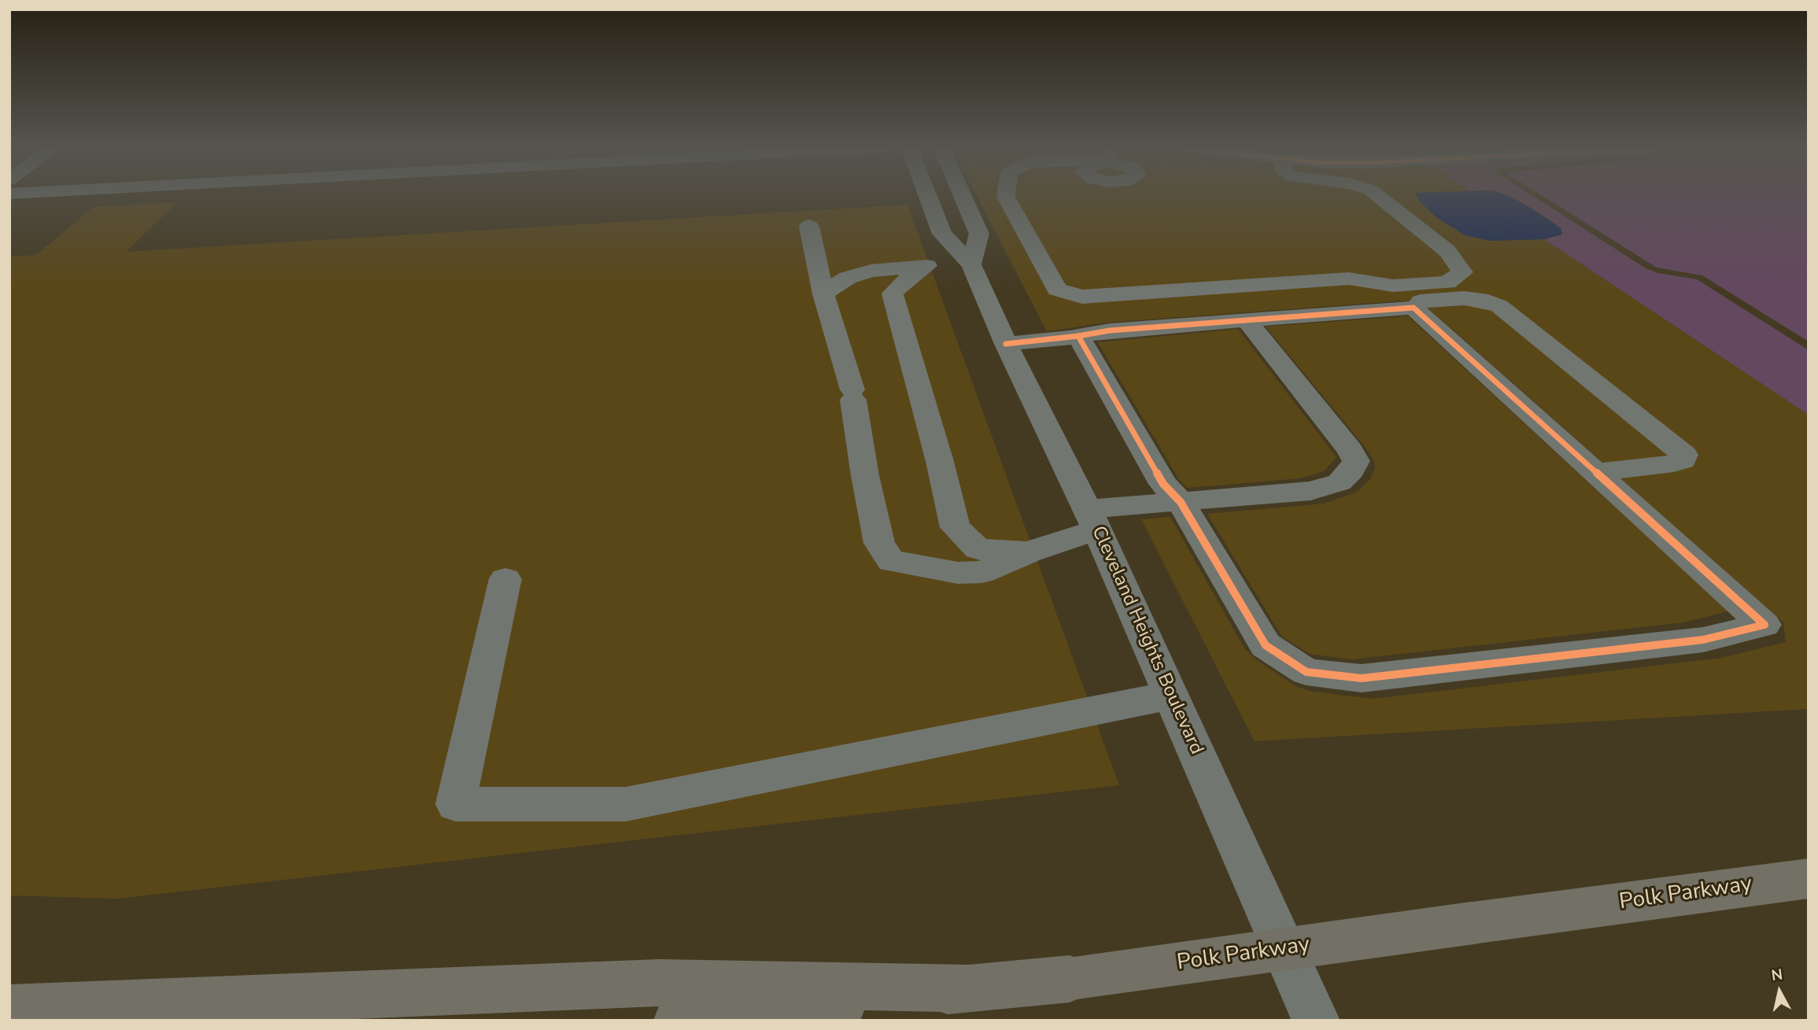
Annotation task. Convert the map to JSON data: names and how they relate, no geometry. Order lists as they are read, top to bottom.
{
  "streets": {
    "highway": ["Polk Parkway"],
    "street": ["Cleveland Heights Boulevard"]
  },
  "north": "top"
}
